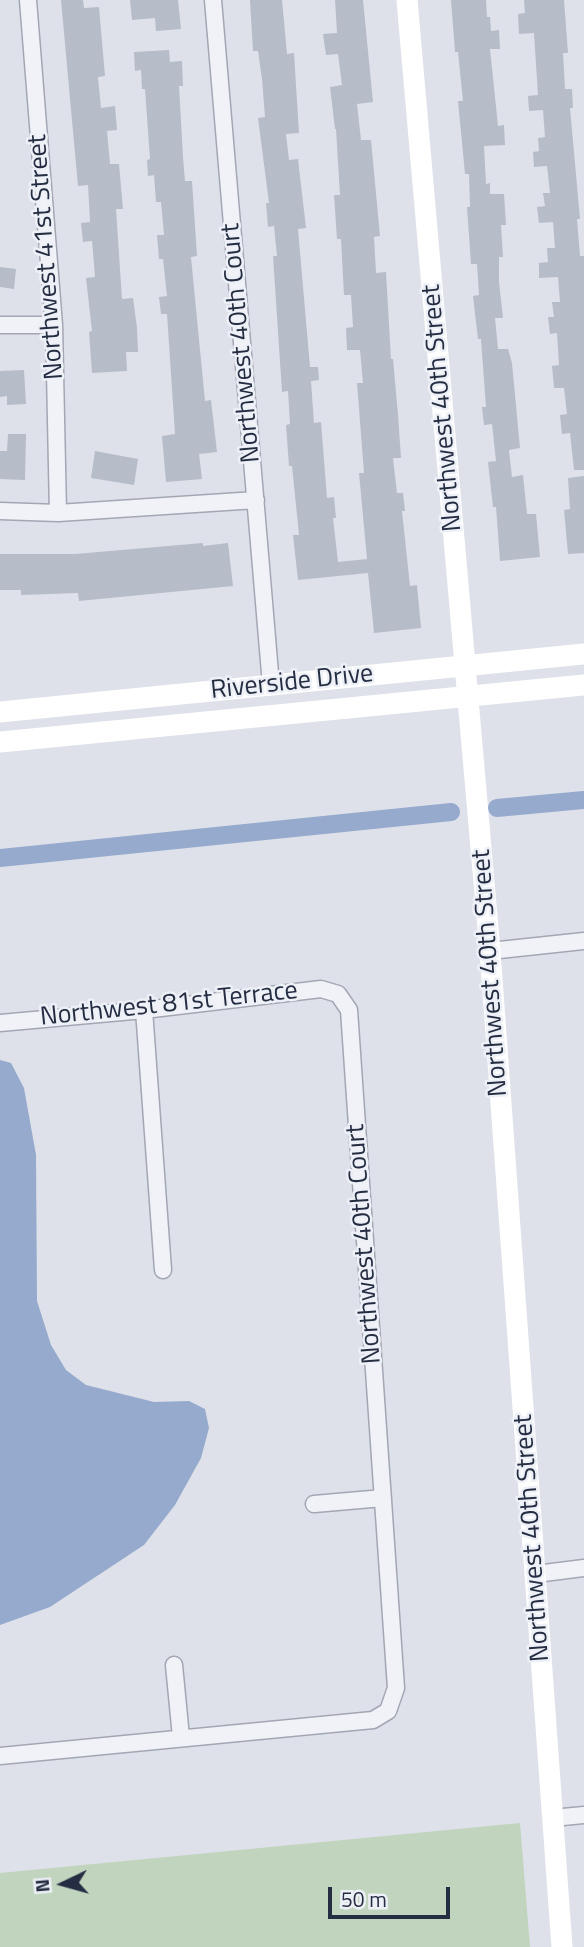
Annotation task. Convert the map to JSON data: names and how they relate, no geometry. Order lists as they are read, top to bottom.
{
  "streets": {
    "street": [
      "Northwest 41st Street",
      "Northwest 40th Court",
      "Northwest 40th Street",
      "Riverside Drive",
      "Northwest 81st Terrace"
    ]
  },
  "crossings": [
    ["Northwest 40th Court", "Riverside Drive"],
    ["Northwest 40th Court", "Northwest 81st Terrace"],
    ["Northwest 40th Street", "Riverside Drive"]
  ],
  "scale_bar": "50 m",
  "north": "left"
}
